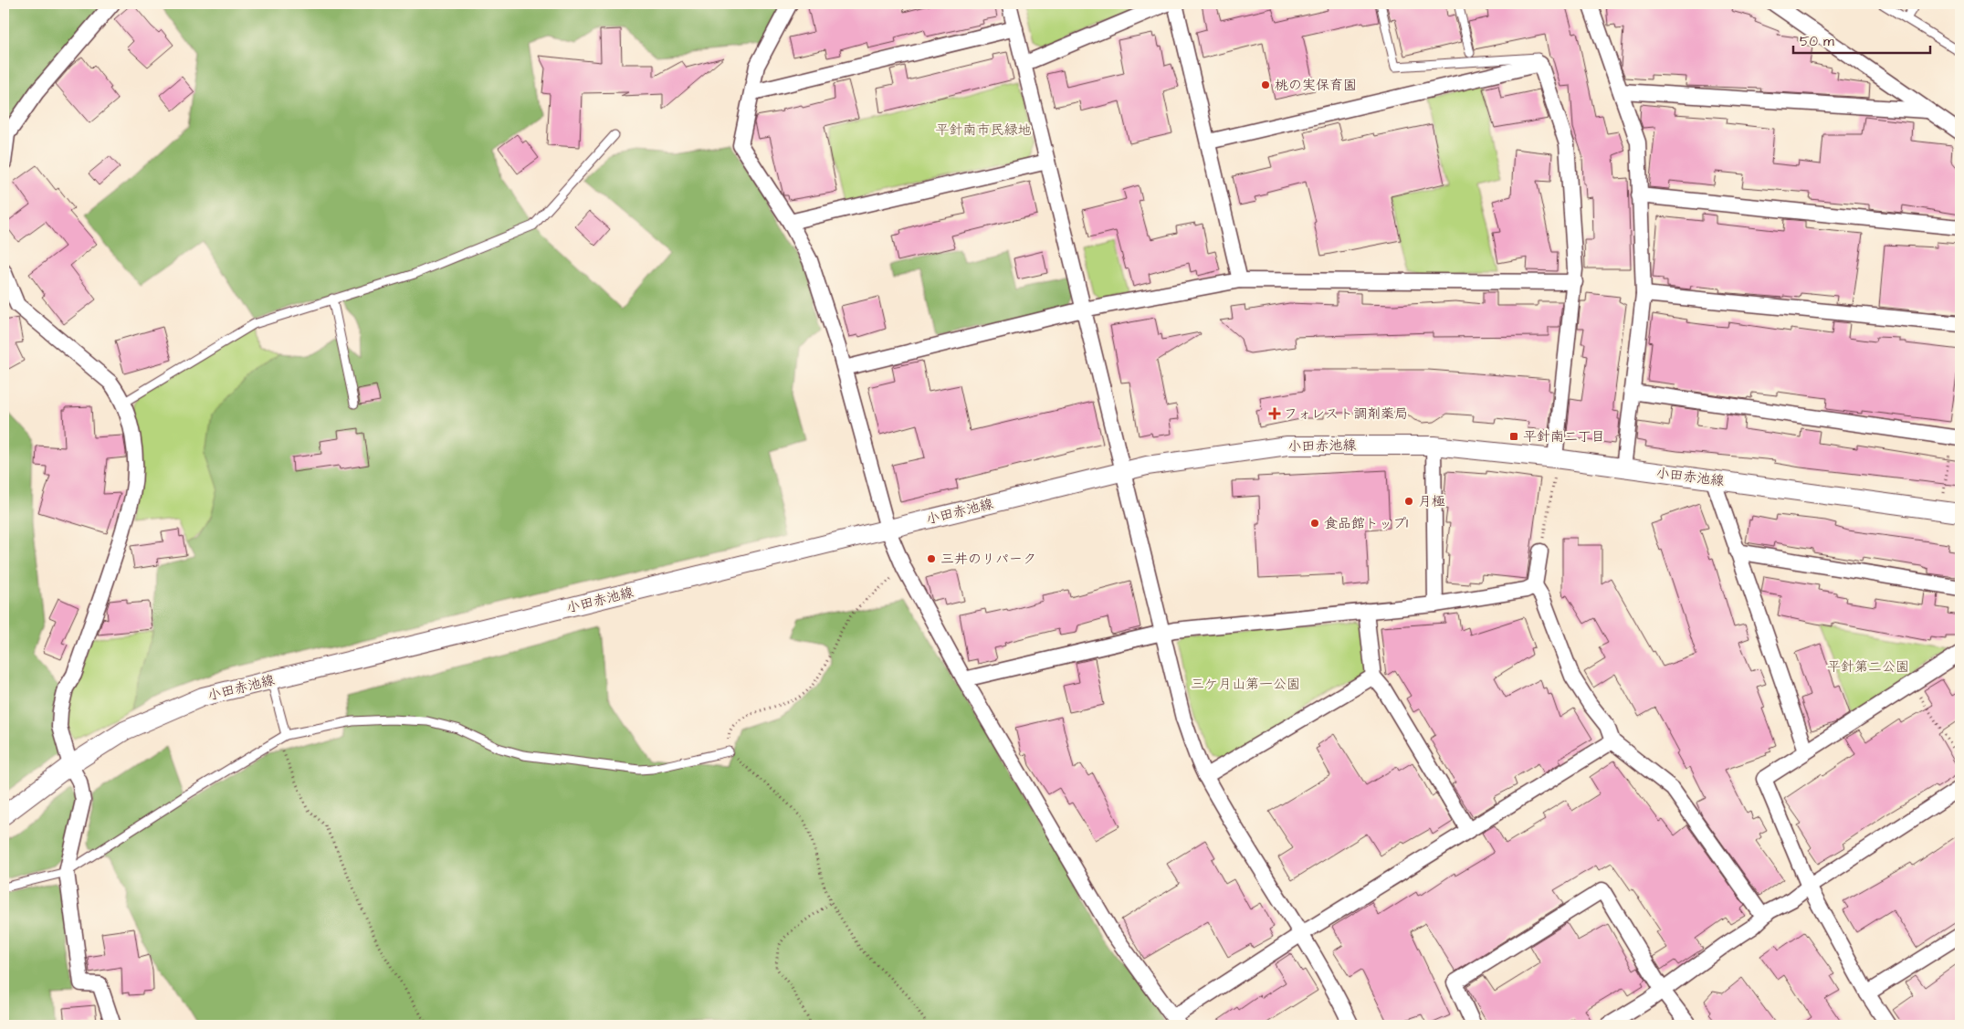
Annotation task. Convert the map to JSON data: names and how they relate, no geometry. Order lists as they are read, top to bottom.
{
  "streets": {
    "street": ["小田赤池線"]
  },
  "parks": ["平針南市民緑地", "平針第二公園", "三ケ月山第一公園"],
  "places": {
    "other": [
      "桃の実保育園",
      "月極",
      "食品館トップ1",
      "三井のリパーク"
    ],
    "health": ["フォレスト調剤薬局"],
    "transit": ["平針南二丁目"]
  },
  "scale_bar": "50 m"
}
